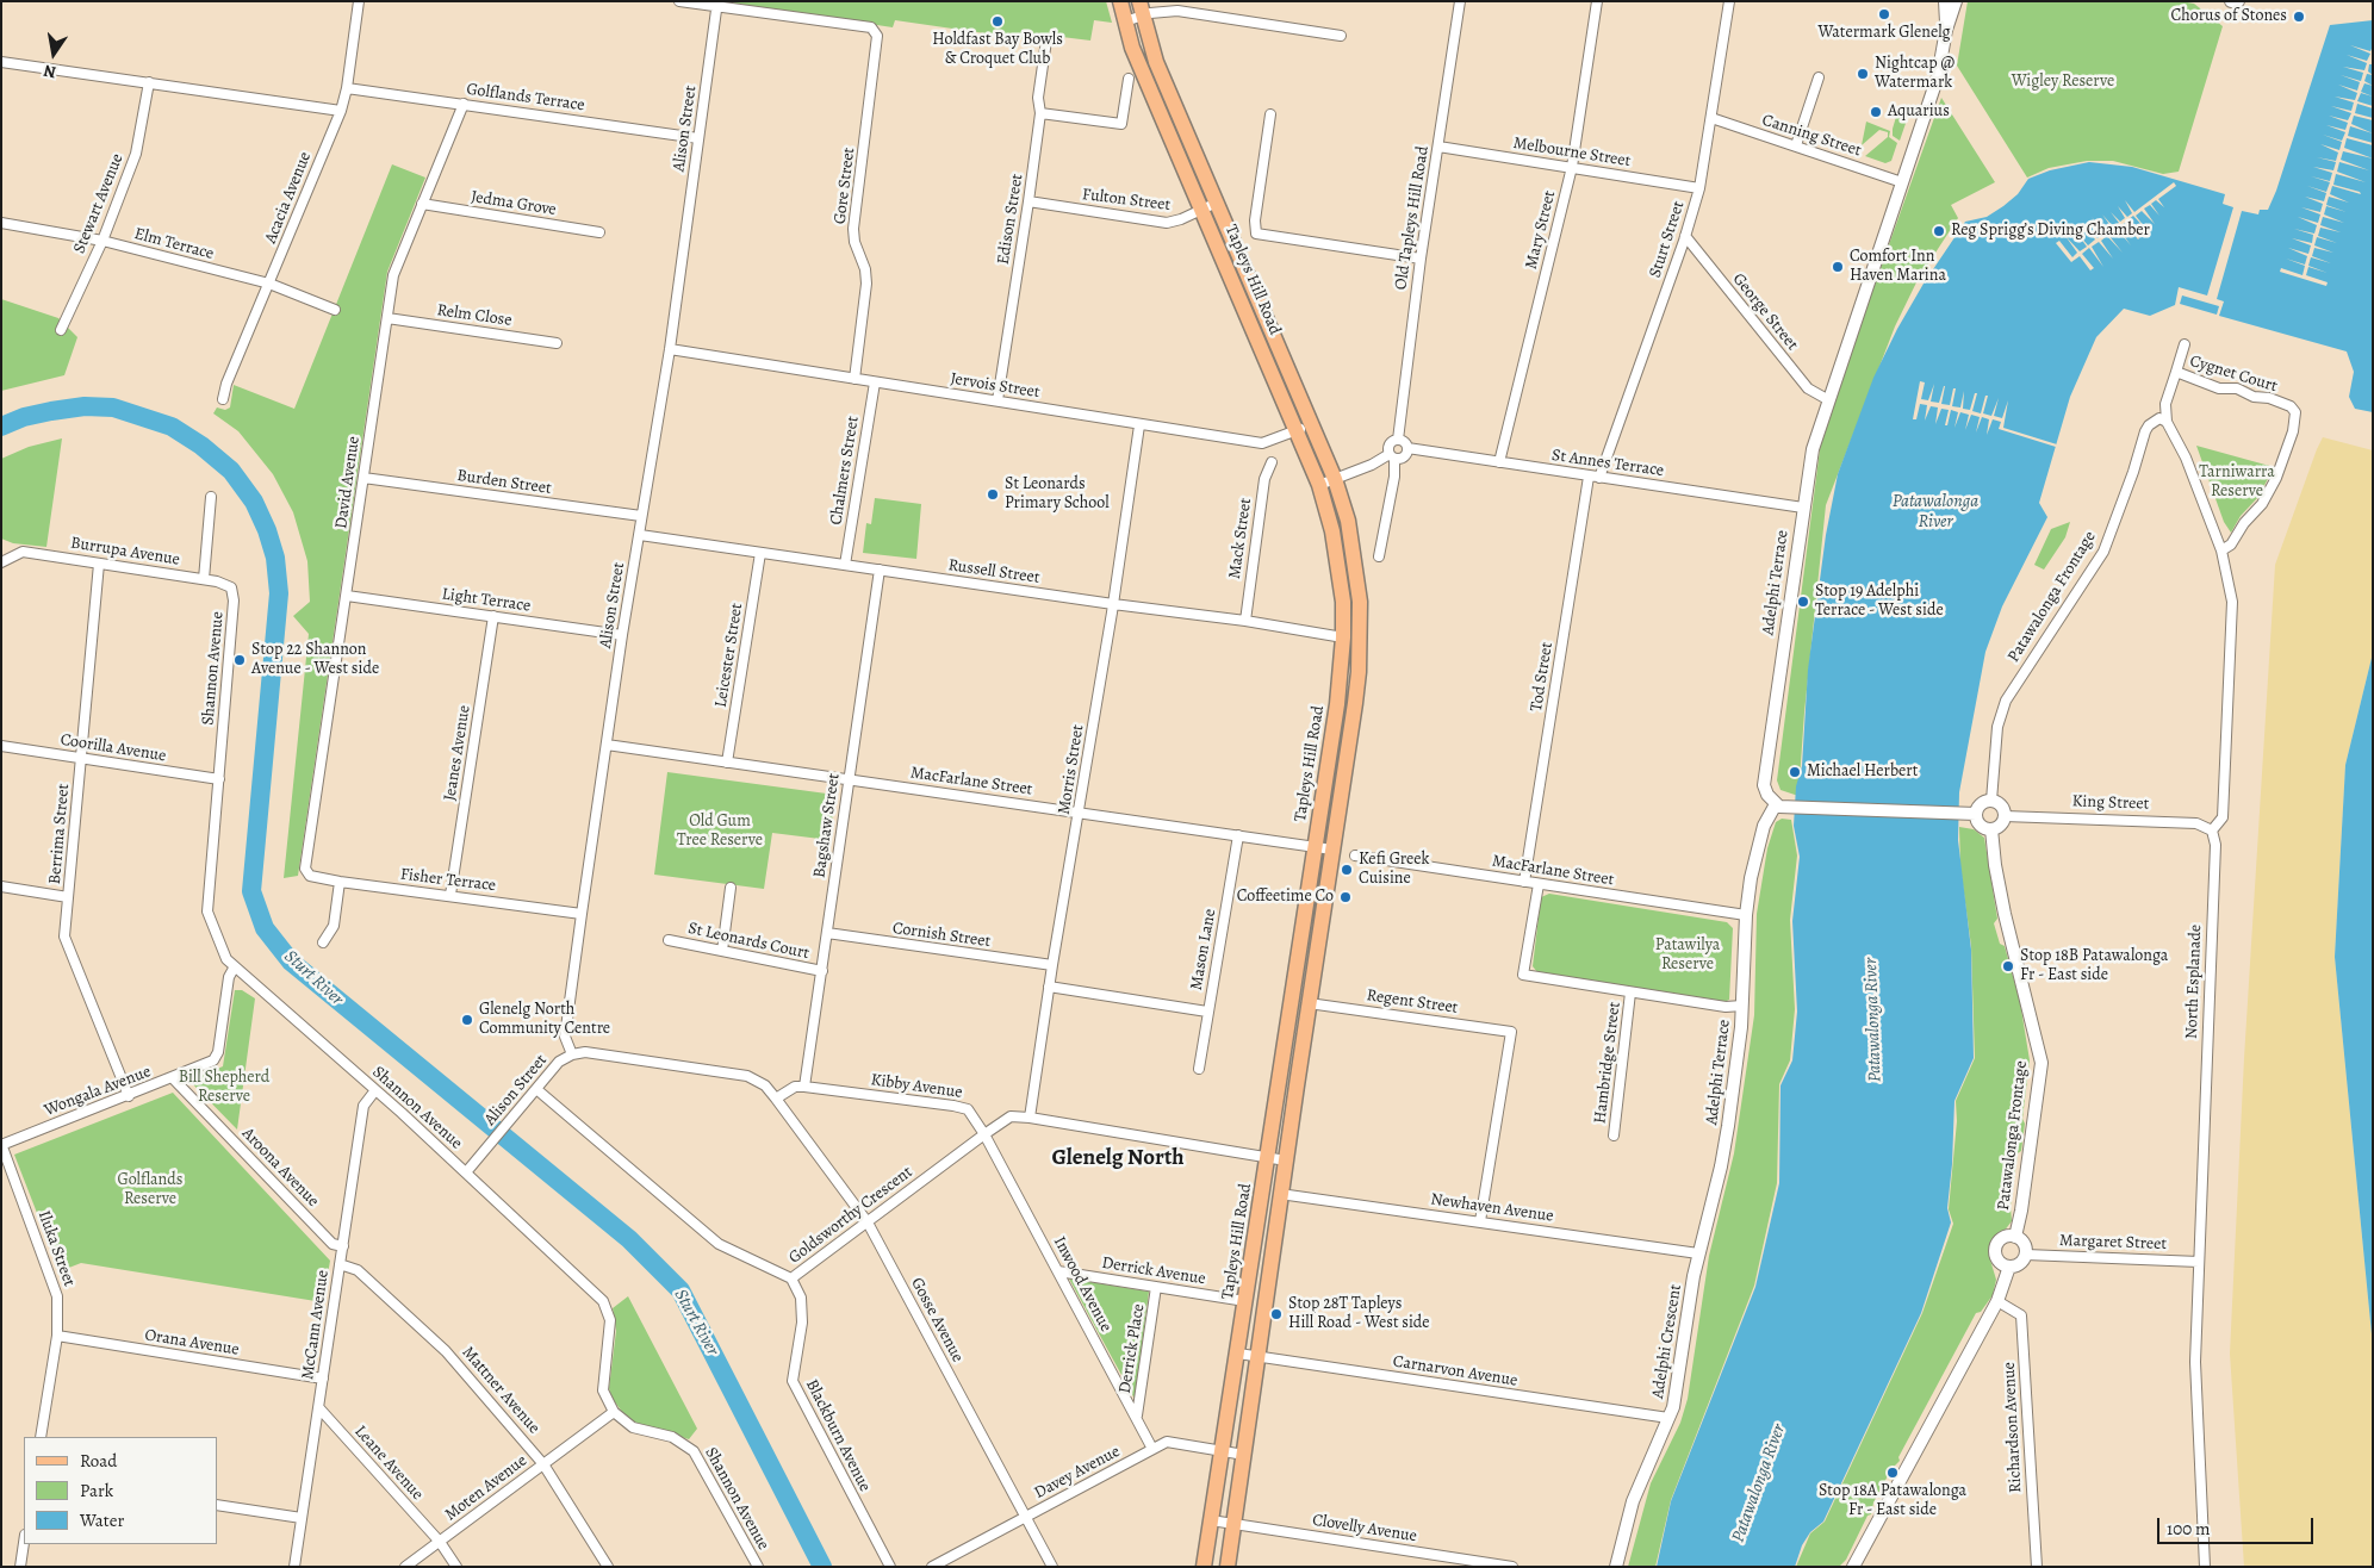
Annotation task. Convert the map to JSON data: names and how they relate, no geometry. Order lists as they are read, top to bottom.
{
  "streets": {
    "main road": ["Tapleys Hill Road"],
    "street": [
      "Golflands Terrace",
      "Alison Street",
      "Canning Street",
      "Melbourne Street",
      "Gore Street",
      "Acacia Avenue",
      "Fulton Street",
      "Stewart Avenue",
      "Jedma Grove",
      "Old Tapleys Hill Road",
      "Edison Street",
      "Mary Street",
      "Sturt Street",
      "Elm Terrace",
      "George Street",
      "Relm Close",
      "Cygnet Court",
      "Jervois Street",
      "St Annes Terrace",
      "Chalmers Street",
      "David Avenue",
      "Burden Street",
      "Mack Street",
      "Burrupa Avenue",
      "Russell Street",
      "Adelphi Terrace",
      "Patawalonga Frontage",
      "Light Terrace",
      "Leicester Street",
      "Shannon Avenue",
      "Tod Street",
      "Coorilla Avenue",
      "Jeanes Avenue",
      "Morris Street",
      "MacFarlane Street",
      "King Street",
      "Bagshaw Street",
      "Berrima Street",
      "Fisher Terrace",
      "Cornish Street",
      "St Leonards Court",
      "Mason Lane",
      "North Esplanade",
      "Regent Street",
      "Hambridge Street",
      "Kibby Avenue",
      "Wongala Avenue",
      "Aroona Avenue",
      "Newhaven Avenue",
      "Goldsworthy Crescent",
      "Margaret Street",
      "Iluka Street",
      "Derrick Avenue",
      "Inwood Avenue",
      "Gosse Avenue",
      "McCann Avenue",
      "Adelphi Crescent",
      "Orana Avenue",
      "Derrick Place",
      "Carnarvon Avenue",
      "Mattner Avenue",
      "Richardson Avenue",
      "Blackburn Avenue",
      "Leane Avenue",
      "Davey Avenue",
      "Moten Avenue",
      "Clovelly Avenue"
    ]
  },
  "crossings": [
    ["Golflands Terrace", "Alison Street"],
    ["Golflands Terrace", "Acacia Avenue"],
    ["Golflands Terrace", "David Avenue"],
    ["Alison Street", "Gore Street"],
    ["Alison Street", "Jervois Street"],
    ["Alison Street", "Burden Street"],
    ["Alison Street", "Russell Street"],
    ["Alison Street", "Light Terrace"],
    ["Alison Street", "Shannon Avenue"],
    ["Alison Street", "MacFarlane Street"],
    ["Alison Street", "Fisher Terrace"],
    ["Alison Street", "Goldsworthy Crescent"],
    ["Canning Street", "Sturt Street"],
    ["Canning Street", "Adelphi Terrace"],
    ["Melbourne Street", "Old Tapleys Hill Road"],
    ["Melbourne Street", "Mary Street"],
    ["Melbourne Street", "Sturt Street"],
    ["Gore Street", "Jervois Street"],
    ["Acacia Avenue", "Elm Terrace"],
    ["Fulton Street", "Edison Street"],
    ["Fulton Street", "Tapleys Hill Road"],
    ["Stewart Avenue", "Elm Terrace"],
    ["Jedma Grove", "David Avenue"],
    ["Old Tapleys Hill Road", "St Annes Terrace"],
    ["Edison Street", "Jervois Street"],
    ["Mary Street", "St Annes Terrace"],
    ["Sturt Street", "George Street"],
    ["Sturt Street", "St Annes Terrace"],
    ["Tapleys Hill Road", "Jervois Street"],
    ["Tapleys Hill Road", "Russell Street"],
    ["Tapleys Hill Road", "MacFarlane Street"],
    ["Tapleys Hill Road", "Regent Street"],
    ["Tapleys Hill Road", "Newhaven Avenue"],
    ["Tapleys Hill Road", "Derrick Avenue"],
    ["Tapleys Hill Road", "Carnarvon Avenue"],
    ["Tapleys Hill Road", "Davey Avenue"],
    ["Tapleys Hill Road", "Clovelly Avenue"],
    ["George Street", "Adelphi Terrace"],
    ["Relm Close", "David Avenue"],
    ["Cygnet Court", "Patawalonga Frontage"],
    ["Cygnet Court", "North Esplanade"],
    ["Jervois Street", "Chalmers Street"],
    ["Jervois Street", "Morris Street"],
    ["St Annes Terrace", "Adelphi Terrace"],
    ["St Annes Terrace", "Tod Street"],
    ["Chalmers Street", "Russell Street"],
    ["David Avenue", "Burden Street"],
    ["David Avenue", "Light Terrace"],
    ["David Avenue", "Fisher Terrace"],
    ["Mack Street", "Russell Street"],
    ["Burrupa Avenue", "Shannon Avenue"],
    ["Burrupa Avenue", "Berrima Street"],
    ["Russell Street", "Leicester Street"],
    ["Russell Street", "Morris Street"],
    ["Russell Street", "Bagshaw Street"],
    ["Adelphi Terrace", "MacFarlane Street"],
    ["Adelphi Terrace", "Adelphi Crescent"],
    ["Patawalonga Frontage", "King Street"],
    ["Patawalonga Frontage", "North Esplanade"],
    ["Patawalonga Frontage", "Margaret Street"],
    ["Light Terrace", "Jeanes Avenue"],
    ["Leicester Street", "MacFarlane Street"],
    ["Shannon Avenue", "Coorilla Avenue"],
    ["Shannon Avenue", "Wongala Avenue"],
    ["Shannon Avenue", "McCann Avenue"],
    ["Shannon Avenue", "Moten Avenue"],
    ["Tod Street", "MacFarlane Street"],
    ["Coorilla Avenue", "Berrima Street"],
    ["Jeanes Avenue", "Fisher Terrace"],
    ["Morris Street", "MacFarlane Street"],
    ["Morris Street", "Cornish Street"],
    ["MacFarlane Street", "Bagshaw Street"],
    ["MacFarlane Street", "Mason Lane"],
    ["King Street", "North Esplanade"],
    ["Bagshaw Street", "Cornish Street"],
    ["Bagshaw Street", "St Leonards Court"],
    ["Bagshaw Street", "Kibby Avenue"],
    ["Berrima Street", "Wongala Avenue"],
    ["North Esplanade", "Margaret Street"],
    ["Regent Street", "Newhaven Avenue"],
    ["Kibby Avenue", "Goldsworthy Crescent"],
    ["Kibby Avenue", "Inwood Avenue"],
    ["Kibby Avenue", "Gosse Avenue"],
    ["Wongala Avenue", "Aroona Avenue"],
    ["Wongala Avenue", "Iluka Street"],
    ["Aroona Avenue", "McCann Avenue"],
    ["Newhaven Avenue", "Adelphi Crescent"],
    ["Goldsworthy Crescent", "Inwood Avenue"],
    ["Goldsworthy Crescent", "Gosse Avenue"],
    ["Goldsworthy Crescent", "Blackburn Avenue"],
    ["Iluka Street", "Orana Avenue"],
    ["Derrick Avenue", "Inwood Avenue"],
    ["Derrick Avenue", "Derrick Place"],
    ["Inwood Avenue", "Derrick Place"],
    ["Inwood Avenue", "Davey Avenue"],
    ["Gosse Avenue", "Davey Avenue"],
    ["McCann Avenue", "Orana Avenue"],
    ["McCann Avenue", "Mattner Avenue"],
    ["McCann Avenue", "Leane Avenue"],
    ["Adelphi Crescent", "Carnarvon Avenue"],
    ["Mattner Avenue", "Moten Avenue"],
    ["Leane Avenue", "Moten Avenue"]
  ],
  "districts": ["Glenelg North"],
  "water": ["Patawalonga River", "Sturt River"],
  "parks": [
    "Wigley Reserve",
    "Tarniwarra Reserve",
    "Old Gum Tree Reserve",
    "Patawilya Reserve",
    "Bill Shepherd Reserve",
    "Golflands Reserve"
  ],
  "places": [
    "Watermark Glenelg",
    "Chorus of Stones",
    "Holdfast Bay Bowls & Croquet Club",
    "Nightcap @ Watermark",
    "Aquarius",
    "Reg Sprigg’s Diving Chamber",
    "Comfort Inn Haven Marina",
    "St Leonards Primary School",
    "Stop 19 Adelphi Terrace - West side",
    "Stop 22 Shannon Avenue - West side",
    "Michael Herbert",
    "Kefi Greek Cuisine",
    "Coffeetime Co",
    "Stop 18B Patawalonga Fr - East side",
    "Glenelg North Community Centre",
    "Stop 28T Tapleys Hill Road - West side",
    "Stop 18A Patawalonga Fr - East side"
  ],
  "legend": ["Road", "Park", "Water"],
  "scale_bar": "100 m",
  "north": "bottom"
}
